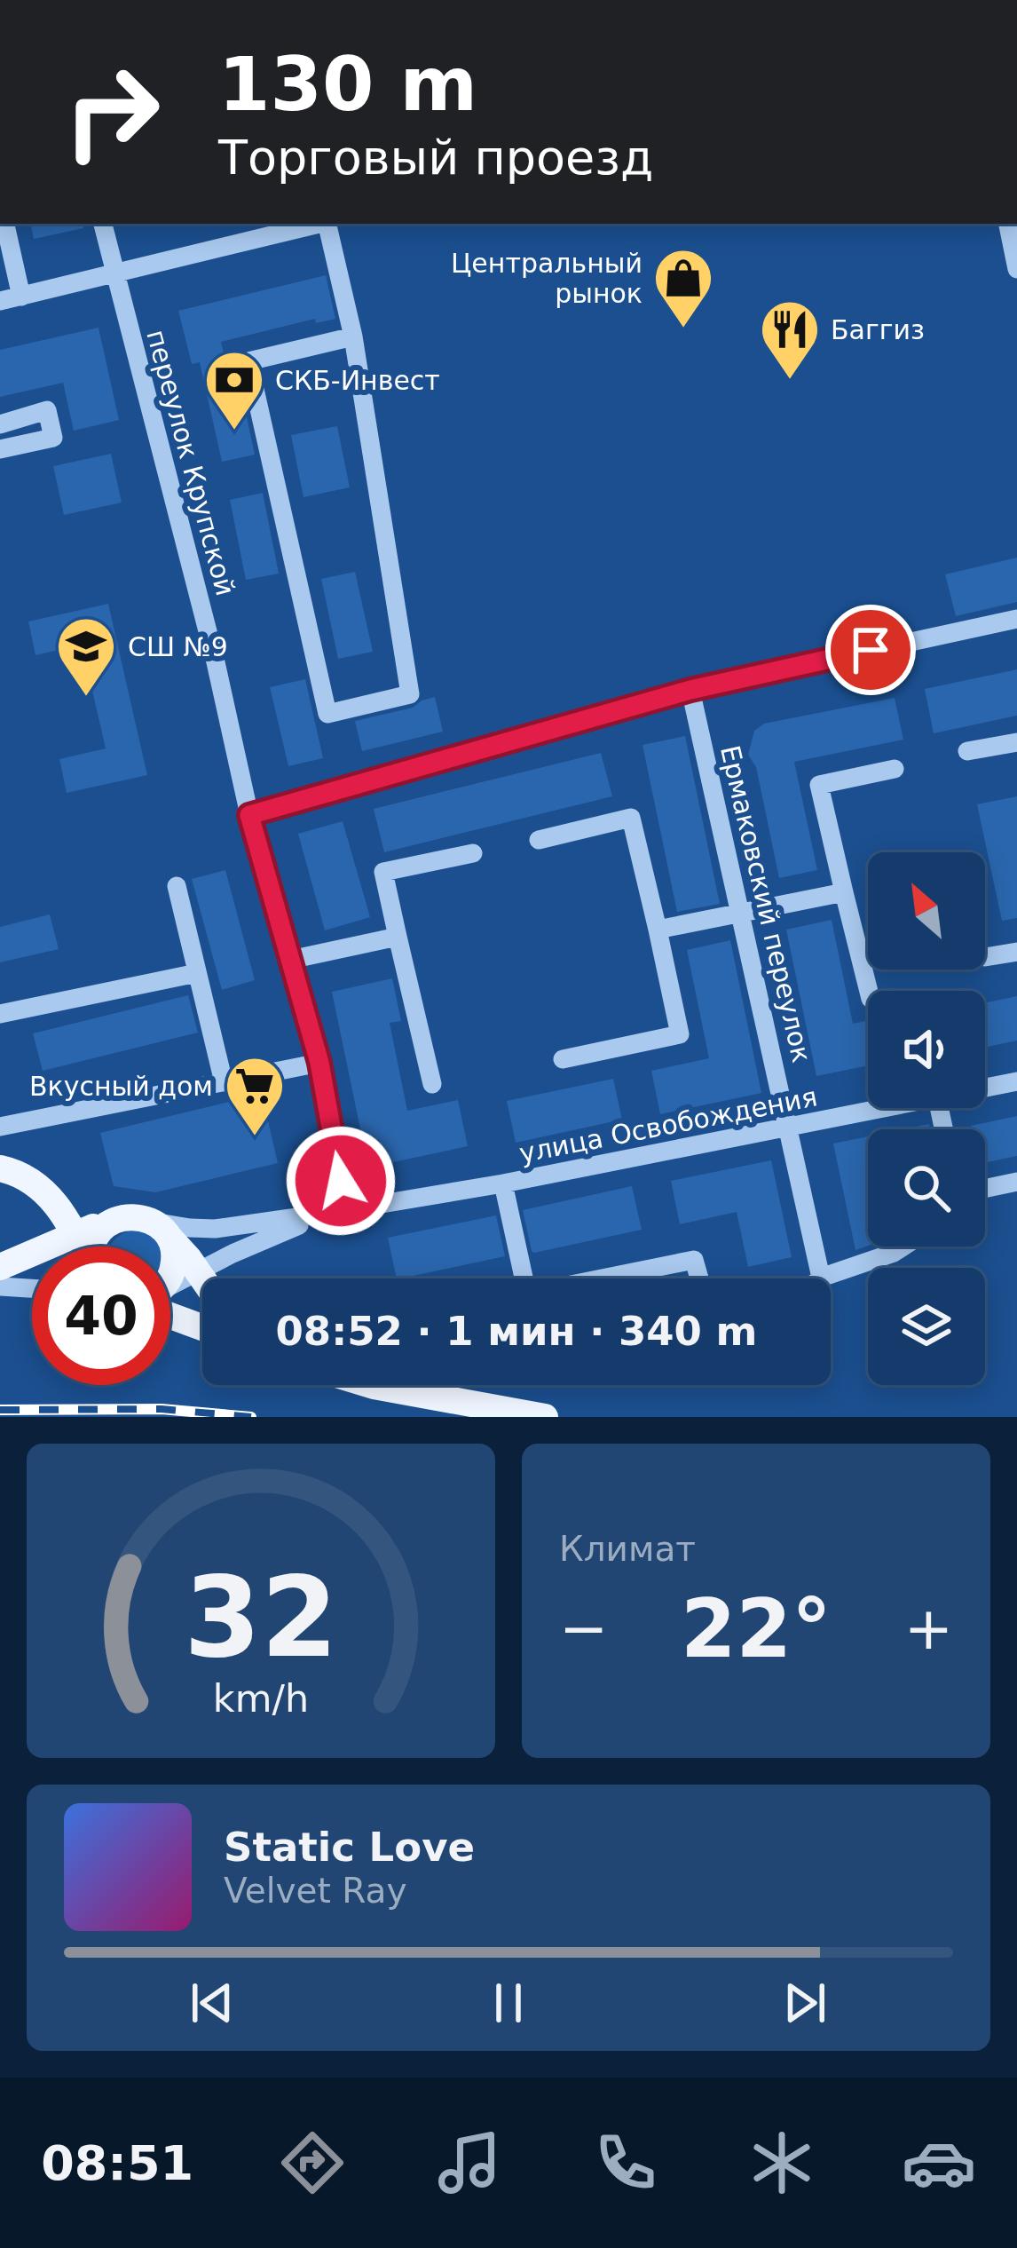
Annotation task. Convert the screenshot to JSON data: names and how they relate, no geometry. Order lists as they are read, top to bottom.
{
  "streets": {
    "street": ["переулок Крупской", "Ермаковский переулок", "улица Освобождения"]
  },
  "crossings": [
    ["переулок Крупской", "улица Освобождения"],
    ["Ермаковский переулок", "улица Освобождения"]
  ],
  "places": {
    "shop": ["Центральный рынок"],
    "restaurant": ["Баггиз"],
    "bank": ["СКБ-Инвест"],
    "school or university": ["СШ №9"],
    "supermarket": ["Вкусный дом"]
  },
  "north": "top left",
  "page": {
    "turn": ["130 m", "Торговый проезд"],
    "limit": "40",
    "trip": "08:52 · 1 мин · 340 m",
    "tile": "Климат",
    "heat": ["−", "22°", "+"],
    "song": ["Static Love", "Velvet Ray"],
    "tabs": "08:51",
    "gauge": ["32", "km/h"]
  }
}
